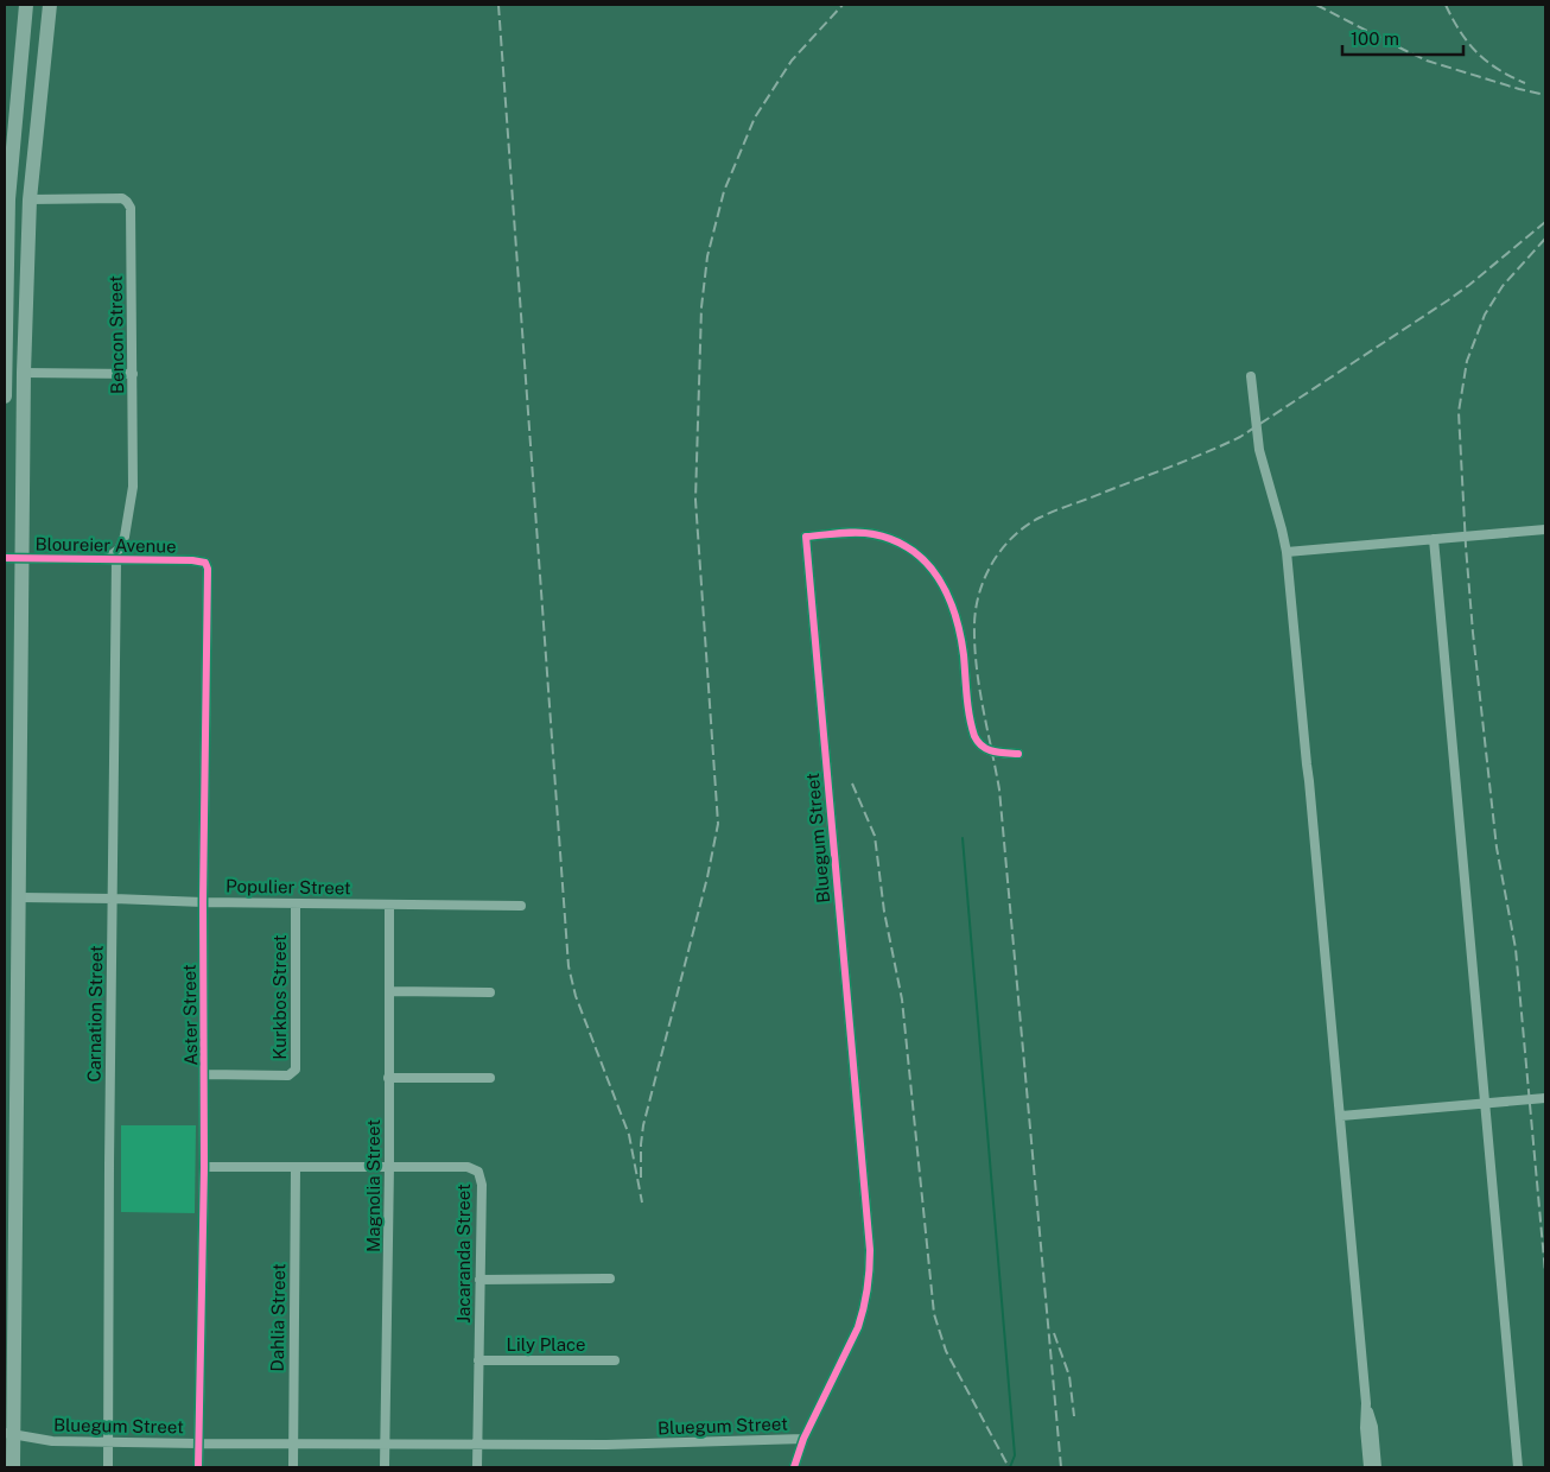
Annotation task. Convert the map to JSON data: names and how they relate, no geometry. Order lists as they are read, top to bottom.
{
  "streets": {
    "street": [
      "Bencon Street",
      "Bloureier Avenue",
      "Bluegum Street",
      "Populier Street",
      "Kurkbos Street",
      "Carnation Street",
      "Aster Street",
      "Magnolia Street",
      "Jacaranda Street",
      "Dahlia Street",
      "Lily Place"
    ]
  },
  "crossings": [
    ["Bencon Street", "Bloureier Avenue"],
    ["Bloureier Avenue", "Carnation Street"],
    ["Bloureier Avenue", "Aster Street"],
    ["Bluegum Street", "Carnation Street"],
    ["Bluegum Street", "Aster Street"],
    ["Bluegum Street", "Magnolia Street"],
    ["Bluegum Street", "Jacaranda Street"],
    ["Bluegum Street", "Dahlia Street"],
    ["Populier Street", "Kurkbos Street"],
    ["Populier Street", "Carnation Street"],
    ["Populier Street", "Aster Street"],
    ["Populier Street", "Magnolia Street"],
    ["Kurkbos Street", "Aster Street"],
    ["Aster Street", "Jacaranda Street"],
    ["Magnolia Street", "Jacaranda Street"],
    ["Jacaranda Street", "Dahlia Street"],
    ["Jacaranda Street", "Lily Place"]
  ],
  "scale_bar": "100 m"
}
